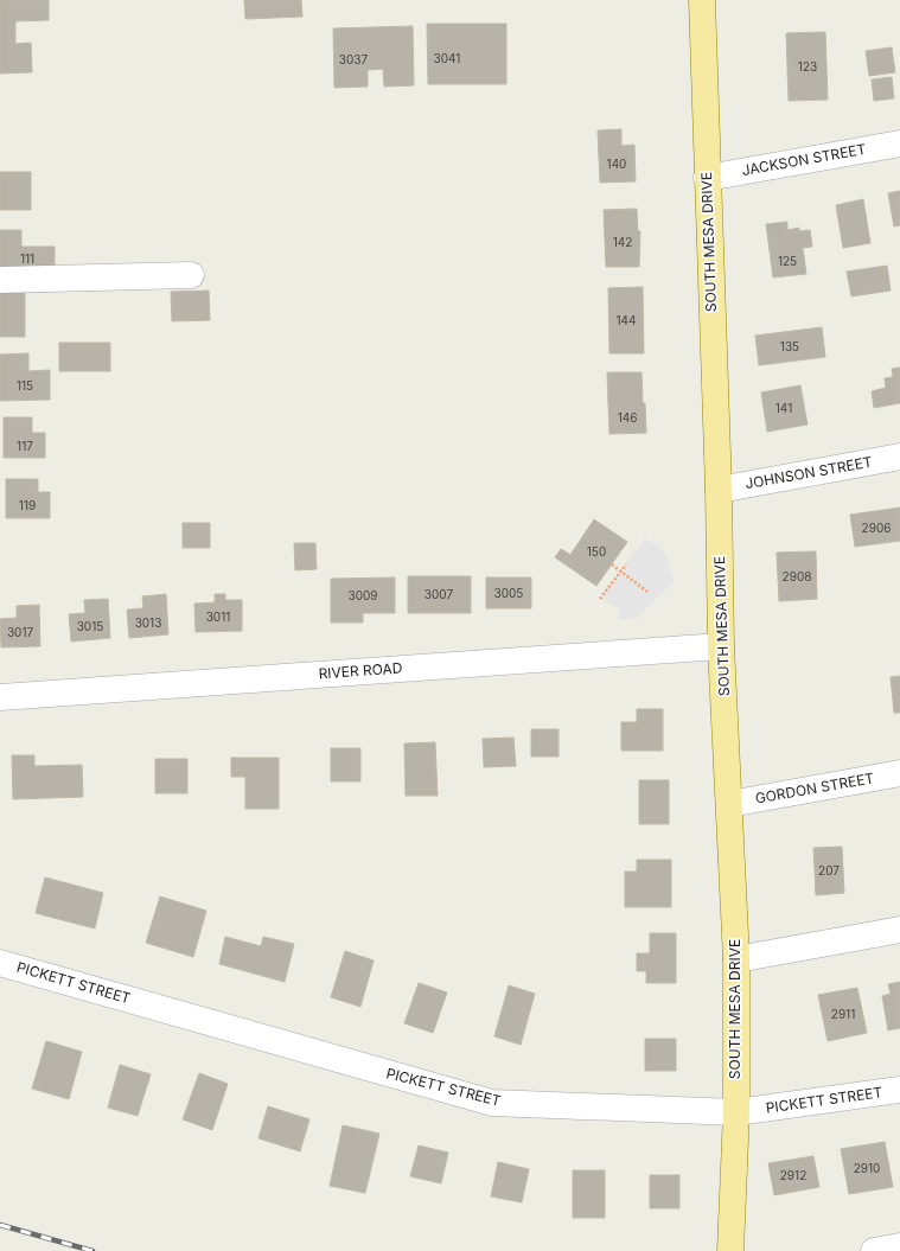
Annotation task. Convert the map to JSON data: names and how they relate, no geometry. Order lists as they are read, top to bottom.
{
  "streets": {
    "main road": ["SOUTH MESA DRIVE"],
    "street": [
      "JACKSON STREET",
      "JOHNSON STREET",
      "RIVER ROAD",
      "GORDON STREET",
      "PICKETT STREET"
    ]
  },
  "crossings": [
    ["JACKSON STREET", "SOUTH MESA DRIVE"],
    ["SOUTH MESA DRIVE", "JOHNSON STREET"],
    ["SOUTH MESA DRIVE", "RIVER ROAD"],
    ["SOUTH MESA DRIVE", "GORDON STREET"],
    ["SOUTH MESA DRIVE", "PICKETT STREET"]
  ],
  "house_numbers": [
    "3041",
    "3037",
    "123",
    "140",
    "142",
    "111",
    "125",
    "144",
    "135",
    "115",
    "141",
    "146",
    "117",
    "119",
    "2906",
    "150",
    "2908",
    "3005",
    "3007",
    "3009",
    "3011",
    "3013",
    "3015",
    "3017",
    "207",
    "2911",
    "2910",
    "2912"
  ]
}
